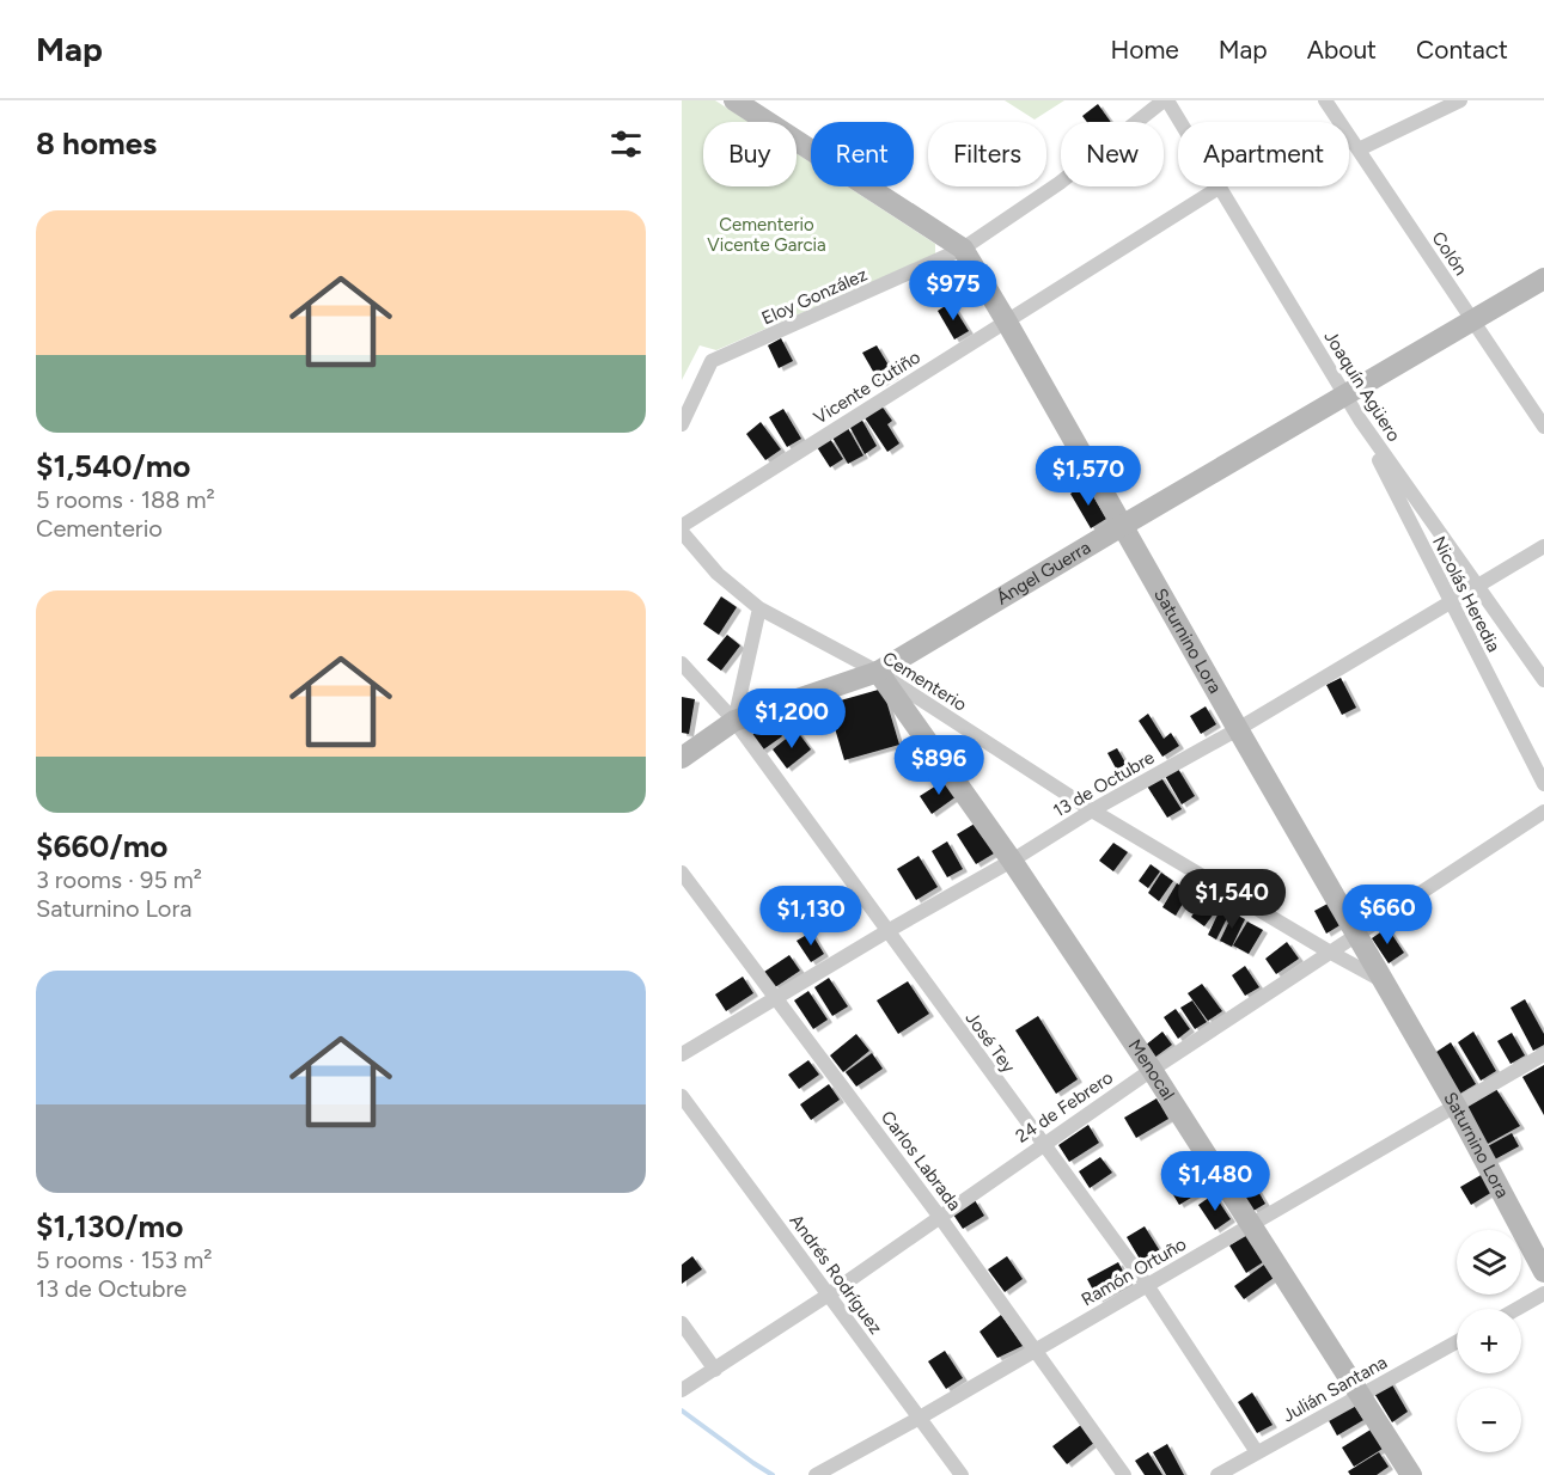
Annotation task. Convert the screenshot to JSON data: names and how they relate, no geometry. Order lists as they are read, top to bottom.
{
  "streets": {
    "street": [
      "Colón",
      "Eloy González",
      "Joaquín Agüero",
      "Vicente Cutiño",
      "Ángel Guerra",
      "Nicolás Heredia",
      "Saturnino Lora",
      "Cementerio",
      "13 de Octubre",
      "José Tey",
      "Menocal",
      "24 de Febrero",
      "Carlos Labrada",
      "Ramón Ortuño",
      "Andrés Rodríguez",
      "Julián Santana"
    ]
  },
  "crossings": [
    ["Colón", "Ángel Guerra"],
    ["Eloy González", "Joaquín Agüero"],
    ["Eloy González", "Saturnino Lora"],
    ["Joaquín Agüero", "Vicente Cutiño"],
    ["Joaquín Agüero", "Ángel Guerra"],
    ["Joaquín Agüero", "Nicolás Heredia"],
    ["Joaquín Agüero", "13 de Octubre"],
    ["Vicente Cutiño", "Saturnino Lora"],
    ["Ángel Guerra", "Saturnino Lora"],
    ["Ángel Guerra", "Cementerio"],
    ["Ángel Guerra", "José Tey"],
    ["Ángel Guerra", "Menocal"],
    ["Nicolás Heredia", "13 de Octubre"],
    ["Saturnino Lora", "Cementerio"],
    ["Saturnino Lora", "13 de Octubre"],
    ["Saturnino Lora", "24 de Febrero"],
    ["Saturnino Lora", "Ramón Ortuño"],
    ["Cementerio", "13 de Octubre"],
    ["Cementerio", "Menocal"],
    ["Cementerio", "24 de Febrero"],
    ["13 de Octubre", "José Tey"],
    ["13 de Octubre", "Menocal"],
    ["13 de Octubre", "Carlos Labrada"],
    ["José Tey", "24 de Febrero"],
    ["José Tey", "Ramón Ortuño"],
    ["José Tey", "Julián Santana"],
    ["Menocal", "24 de Febrero"],
    ["Menocal", "Ramón Ortuño"],
    ["Menocal", "Julián Santana"],
    ["24 de Febrero", "Carlos Labrada"],
    ["24 de Febrero", "Andrés Rodríguez"],
    ["Carlos Labrada", "Ramón Ortuño"],
    ["Ramón Ortuño", "Andrés Rodríguez"]
  ],
  "parks": ["Cementerio Vicente Garcia"],
  "page": {
    "header": "Map",
    "nav": [
      "Home",
      "Map",
      "About",
      "Contact"
    ],
    "heading": "8 homes",
    "chip": [
      "Buy",
      "Rent",
      "Filters",
      "New",
      "Apartment"
    ],
    "list": [
      {
        "name": "$1,540/mo",
        "note": "5 rooms · 188 m² · Cementerio"
      },
      {
        "name": "$660/mo",
        "note": "3 rooms · 95 m² · Saturnino Lora"
      },
      {
        "name": "$1,130/mo",
        "note": "5 rooms · 153 m² · 13 de Octubre"
      }
    ],
    "price": [
      "$975",
      "$1,570",
      "$1,200",
      "$896",
      "$1,540",
      "$660",
      "$1,130",
      "$1,480"
    ],
    "map_buttons": ["+", "−"]
  }
}
